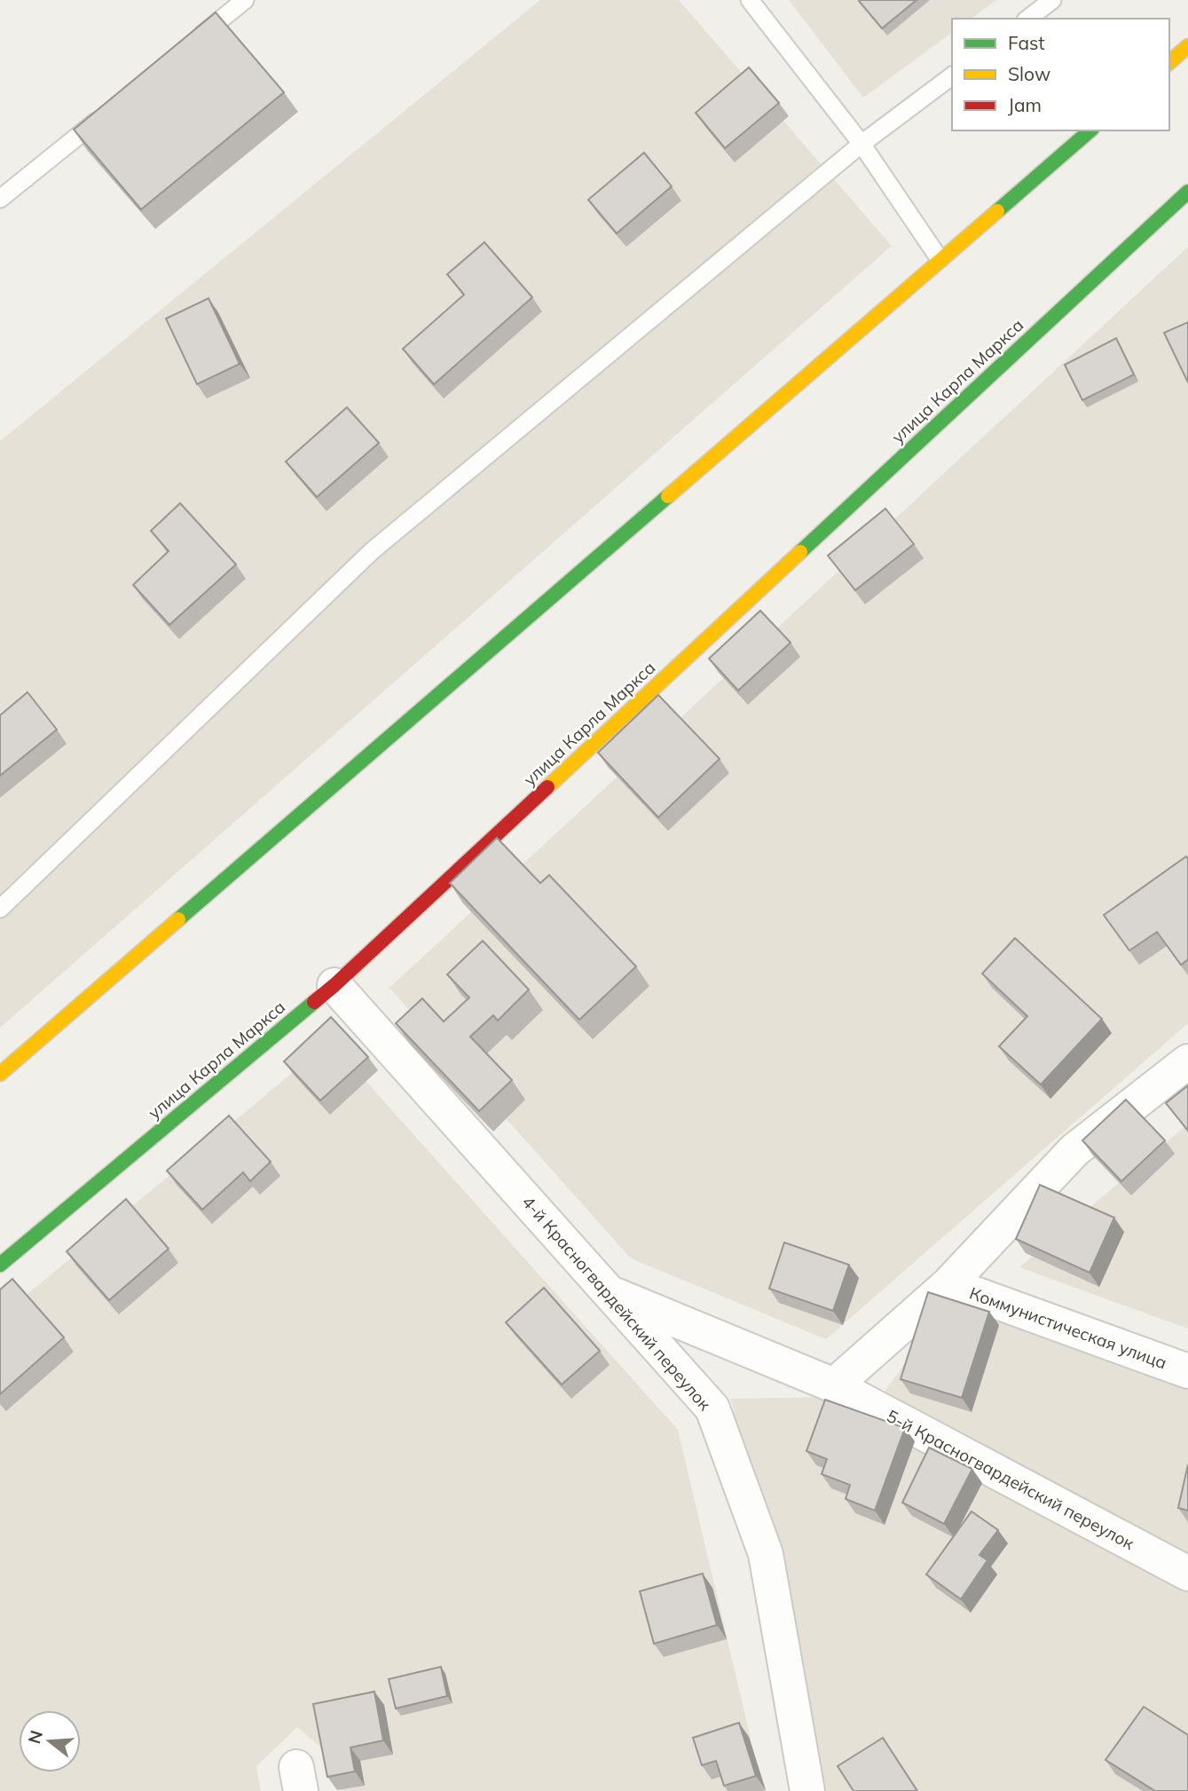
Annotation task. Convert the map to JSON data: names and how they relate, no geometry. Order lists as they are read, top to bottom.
{
  "streets": {
    "street": [
      "улица Карла Маркса",
      "4-й Красногвардейский переулок",
      "Коммунистическая улица",
      "5-й Красногвардейский переулок"
    ]
  },
  "crossings": [
    ["улица Карла Маркса", "4-й Красногвардейский переулок"],
    ["4-й Красногвардейский переулок", "5-й Красногвардейский переулок"]
  ],
  "legend": ["Fast", "Slow", "Jam"],
  "north": "left"
}
